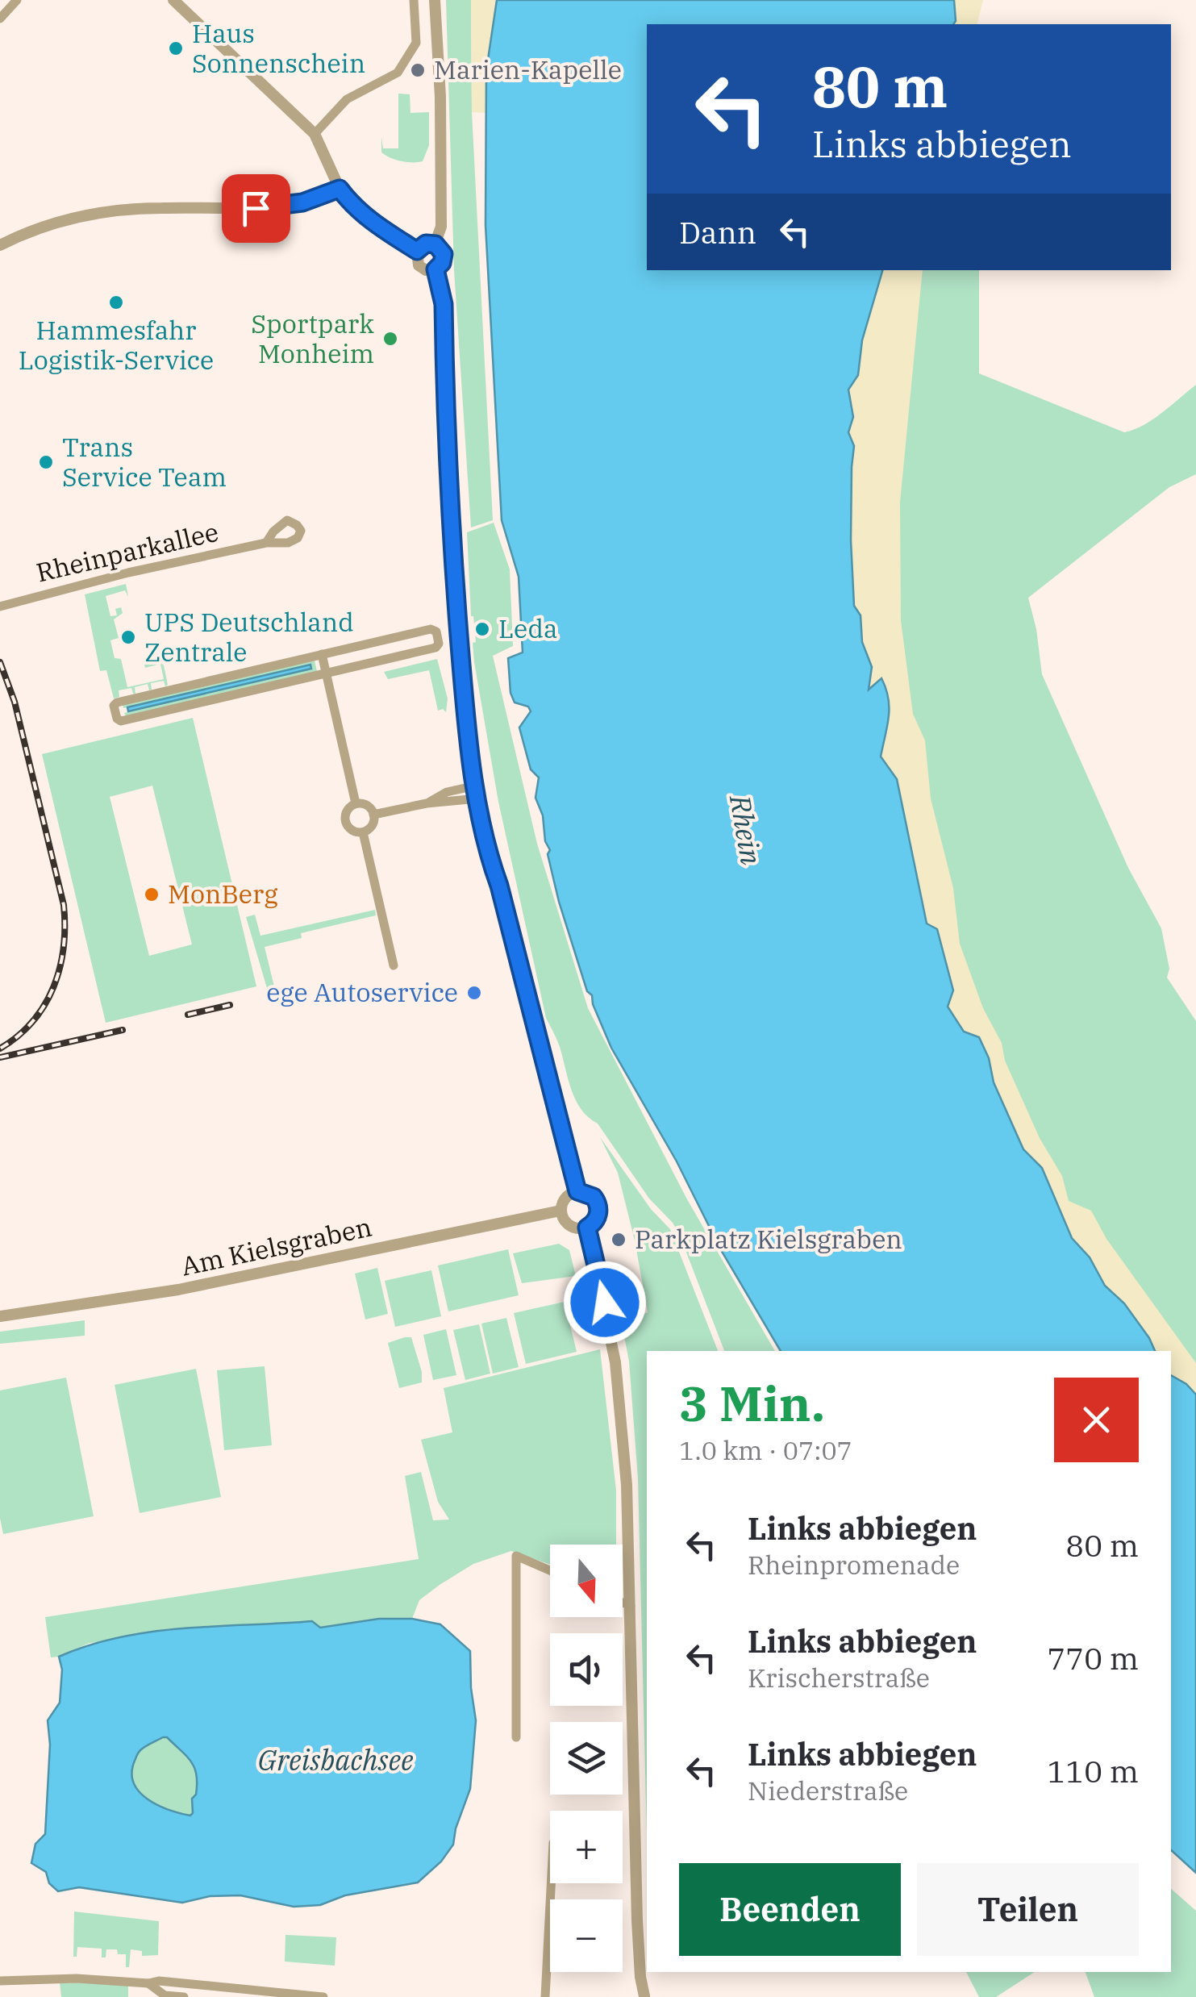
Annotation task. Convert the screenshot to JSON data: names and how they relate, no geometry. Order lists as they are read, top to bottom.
{
  "streets": {
    "street": ["Rheinparkallee", "Am Kielsgraben"]
  },
  "water": ["Rhein", "Greisbachsee"],
  "places": [
    "Haus Sonnenschein",
    "Marien-Kapelle",
    "Hammesfahr Logistik-Service",
    "Sportpark Monheim",
    "Trans Service Team",
    "Leda",
    "UPS Deutschland Zentrale",
    "MonBerg",
    "ege Autoservice",
    "Parkplatz Kielsgraben"
  ],
  "north": "bottom",
  "page": {
    "turn": ["80 m", "Links abbiegen"],
    "then": "Dann",
    "heading": ["3 Min.", "1.0 km · 07:07"],
    "list": [
      {
        "name": "Links abbiegen",
        "note": "Rheinpromenade",
        "value": "80 m"
      },
      {
        "name": "Links abbiegen",
        "note": "Krischerstraße",
        "value": "770 m"
      },
      {
        "name": "Links abbiegen",
        "note": "Niederstraße",
        "value": "110 m"
      }
    ],
    "map_buttons": ["+", "−"],
    "buttons": ["Beenden", "Teilen"]
  }
}
